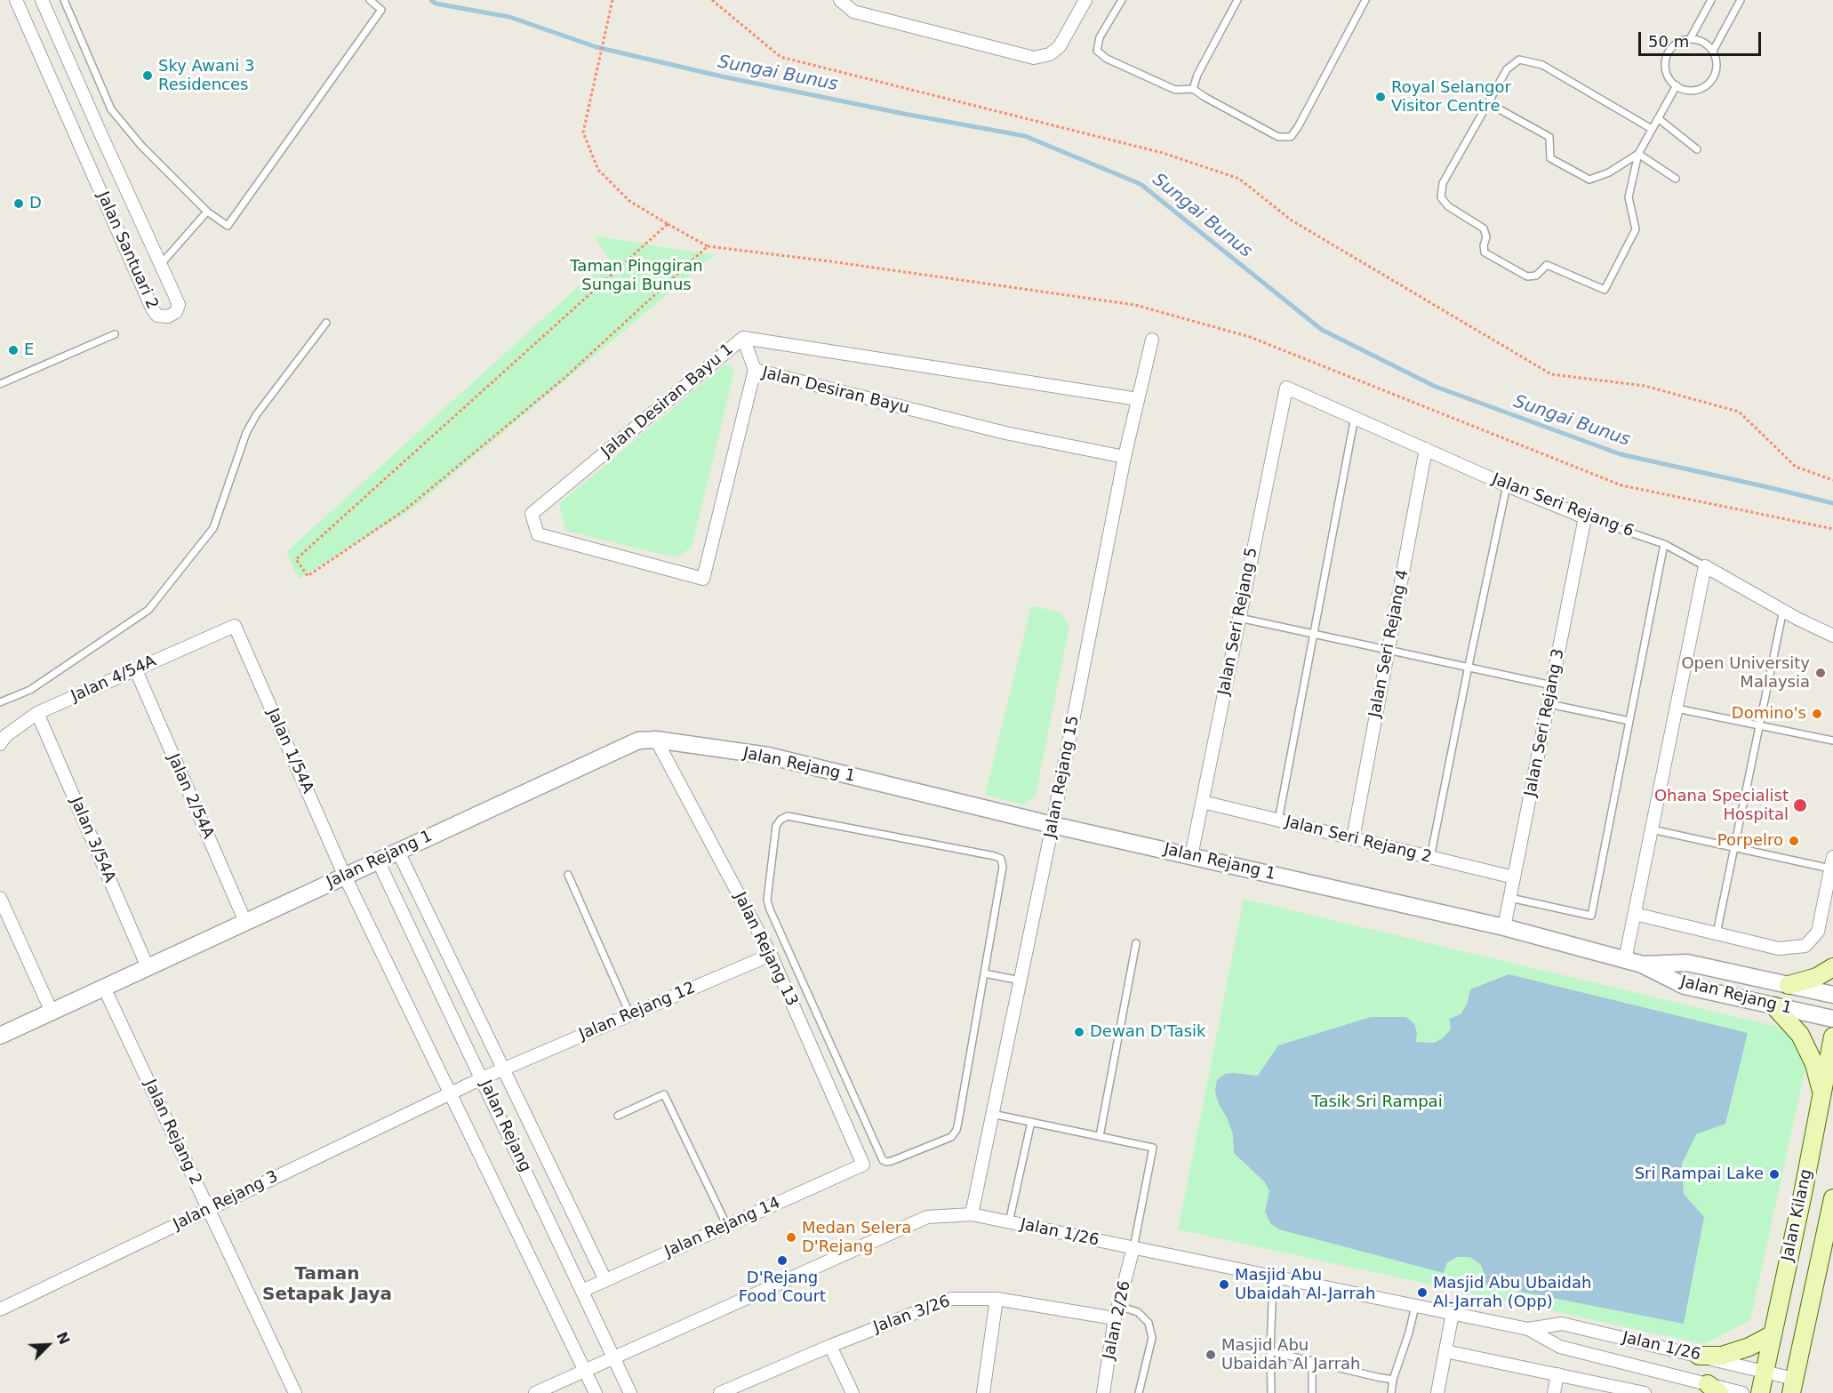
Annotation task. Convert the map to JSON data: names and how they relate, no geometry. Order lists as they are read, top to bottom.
{
  "streets": {
    "main road": ["Jalan Kilang"],
    "street": [
      "Jalan Santuari 2",
      "Jalan Desiran Bayu",
      "Jalan Desiran Bayu 1",
      "Jalan Seri Rejang 6",
      "Jalan Seri Rejang 5",
      "Jalan Seri Rejang 4",
      "Jalan 4/54A",
      "Jalan Seri Rejang 3",
      "Jalan 1/54A",
      "Jalan Rejang 1",
      "Jalan Rejang 15",
      "Jalan 2/54A",
      "Jalan 3/54A",
      "Jalan Seri Rejang 2",
      "Jalan Rejang 13",
      "Jalan Rejang 12",
      "Jalan Rejang",
      "Jalan Rejang 2",
      "Jalan Rejang 3",
      "Jalan Rejang 14",
      "Jalan 1/26",
      "Jalan 3/26",
      "Jalan 2/26"
    ]
  },
  "crossings": [
    ["Jalan Desiran Bayu", "Jalan Desiran Bayu 1"],
    ["Jalan Desiran Bayu", "Jalan Rejang 15"],
    ["Jalan Desiran Bayu 1", "Jalan Rejang 15"],
    ["Jalan Seri Rejang 6", "Jalan Seri Rejang 5"],
    ["Jalan Seri Rejang 6", "Jalan Seri Rejang 4"],
    ["Jalan Seri Rejang 6", "Jalan Seri Rejang 3"],
    ["Jalan Seri Rejang 5", "Jalan Rejang 1"],
    ["Jalan Seri Rejang 5", "Jalan Seri Rejang 2"],
    ["Jalan Seri Rejang 4", "Jalan Seri Rejang 2"],
    ["Jalan 4/54A", "Jalan 1/54A"],
    ["Jalan 4/54A", "Jalan 2/54A"],
    ["Jalan 4/54A", "Jalan 3/54A"],
    ["Jalan Seri Rejang 3", "Jalan Rejang 1"],
    ["Jalan Seri Rejang 3", "Jalan Seri Rejang 2"],
    ["Jalan 1/54A", "Jalan Rejang 1"],
    ["Jalan 1/54A", "Jalan Rejang 3"],
    ["Jalan 1/54A", "Jalan 1/26"],
    ["Jalan Rejang 1", "Jalan Rejang 15"],
    ["Jalan Rejang 1", "Jalan 2/54A"],
    ["Jalan Rejang 1", "Jalan 3/54A"],
    ["Jalan Rejang 1", "Jalan Rejang 13"],
    ["Jalan Rejang 1", "Jalan Rejang"],
    ["Jalan Rejang 1", "Jalan Rejang 2"],
    ["Jalan Rejang 15", "Jalan 1/26"],
    ["Jalan Rejang 13", "Jalan Rejang 12"],
    ["Jalan Rejang 13", "Jalan Rejang 14"],
    ["Jalan Rejang 12", "Jalan Rejang"],
    ["Jalan Rejang 12", "Jalan Rejang 3"],
    ["Jalan Rejang", "Jalan Rejang 3"],
    ["Jalan Rejang", "Jalan Rejang 14"],
    ["Jalan Rejang", "Jalan 1/26"],
    ["Jalan Rejang 2", "Jalan Rejang 3"],
    ["Jalan Kilang", "Jalan 1/26"],
    ["Jalan 1/26", "Jalan 2/26"],
    ["Jalan 3/26", "Jalan 2/26"]
  ],
  "districts": ["Taman Setapak Jaya"],
  "water": ["Sungai Bunus"],
  "parks": ["Taman Pinggiran Sungai Bunus", "Tasik Sri Rampai"],
  "places": [
    "Sky Awani 3 Residences",
    "Royal Selangor Visitor Centre",
    "D",
    "E",
    "Open University Malaysia",
    "Domino's",
    "Ohana Specialist Hospital",
    "Porpelro",
    "Dewan D'Tasik",
    "Sri Rampai Lake",
    "Medan Selera D'Rejang",
    "D'Rejang Food Court",
    "Masjid Abu Ubaidah Al-Jarrah",
    "Masjid Abu Ubaidah Al-Jarrah (Opp)",
    "Masjid Abu Ubaidah Al Jarrah"
  ],
  "scale_bar": "50 m",
  "north": "top right"
}
